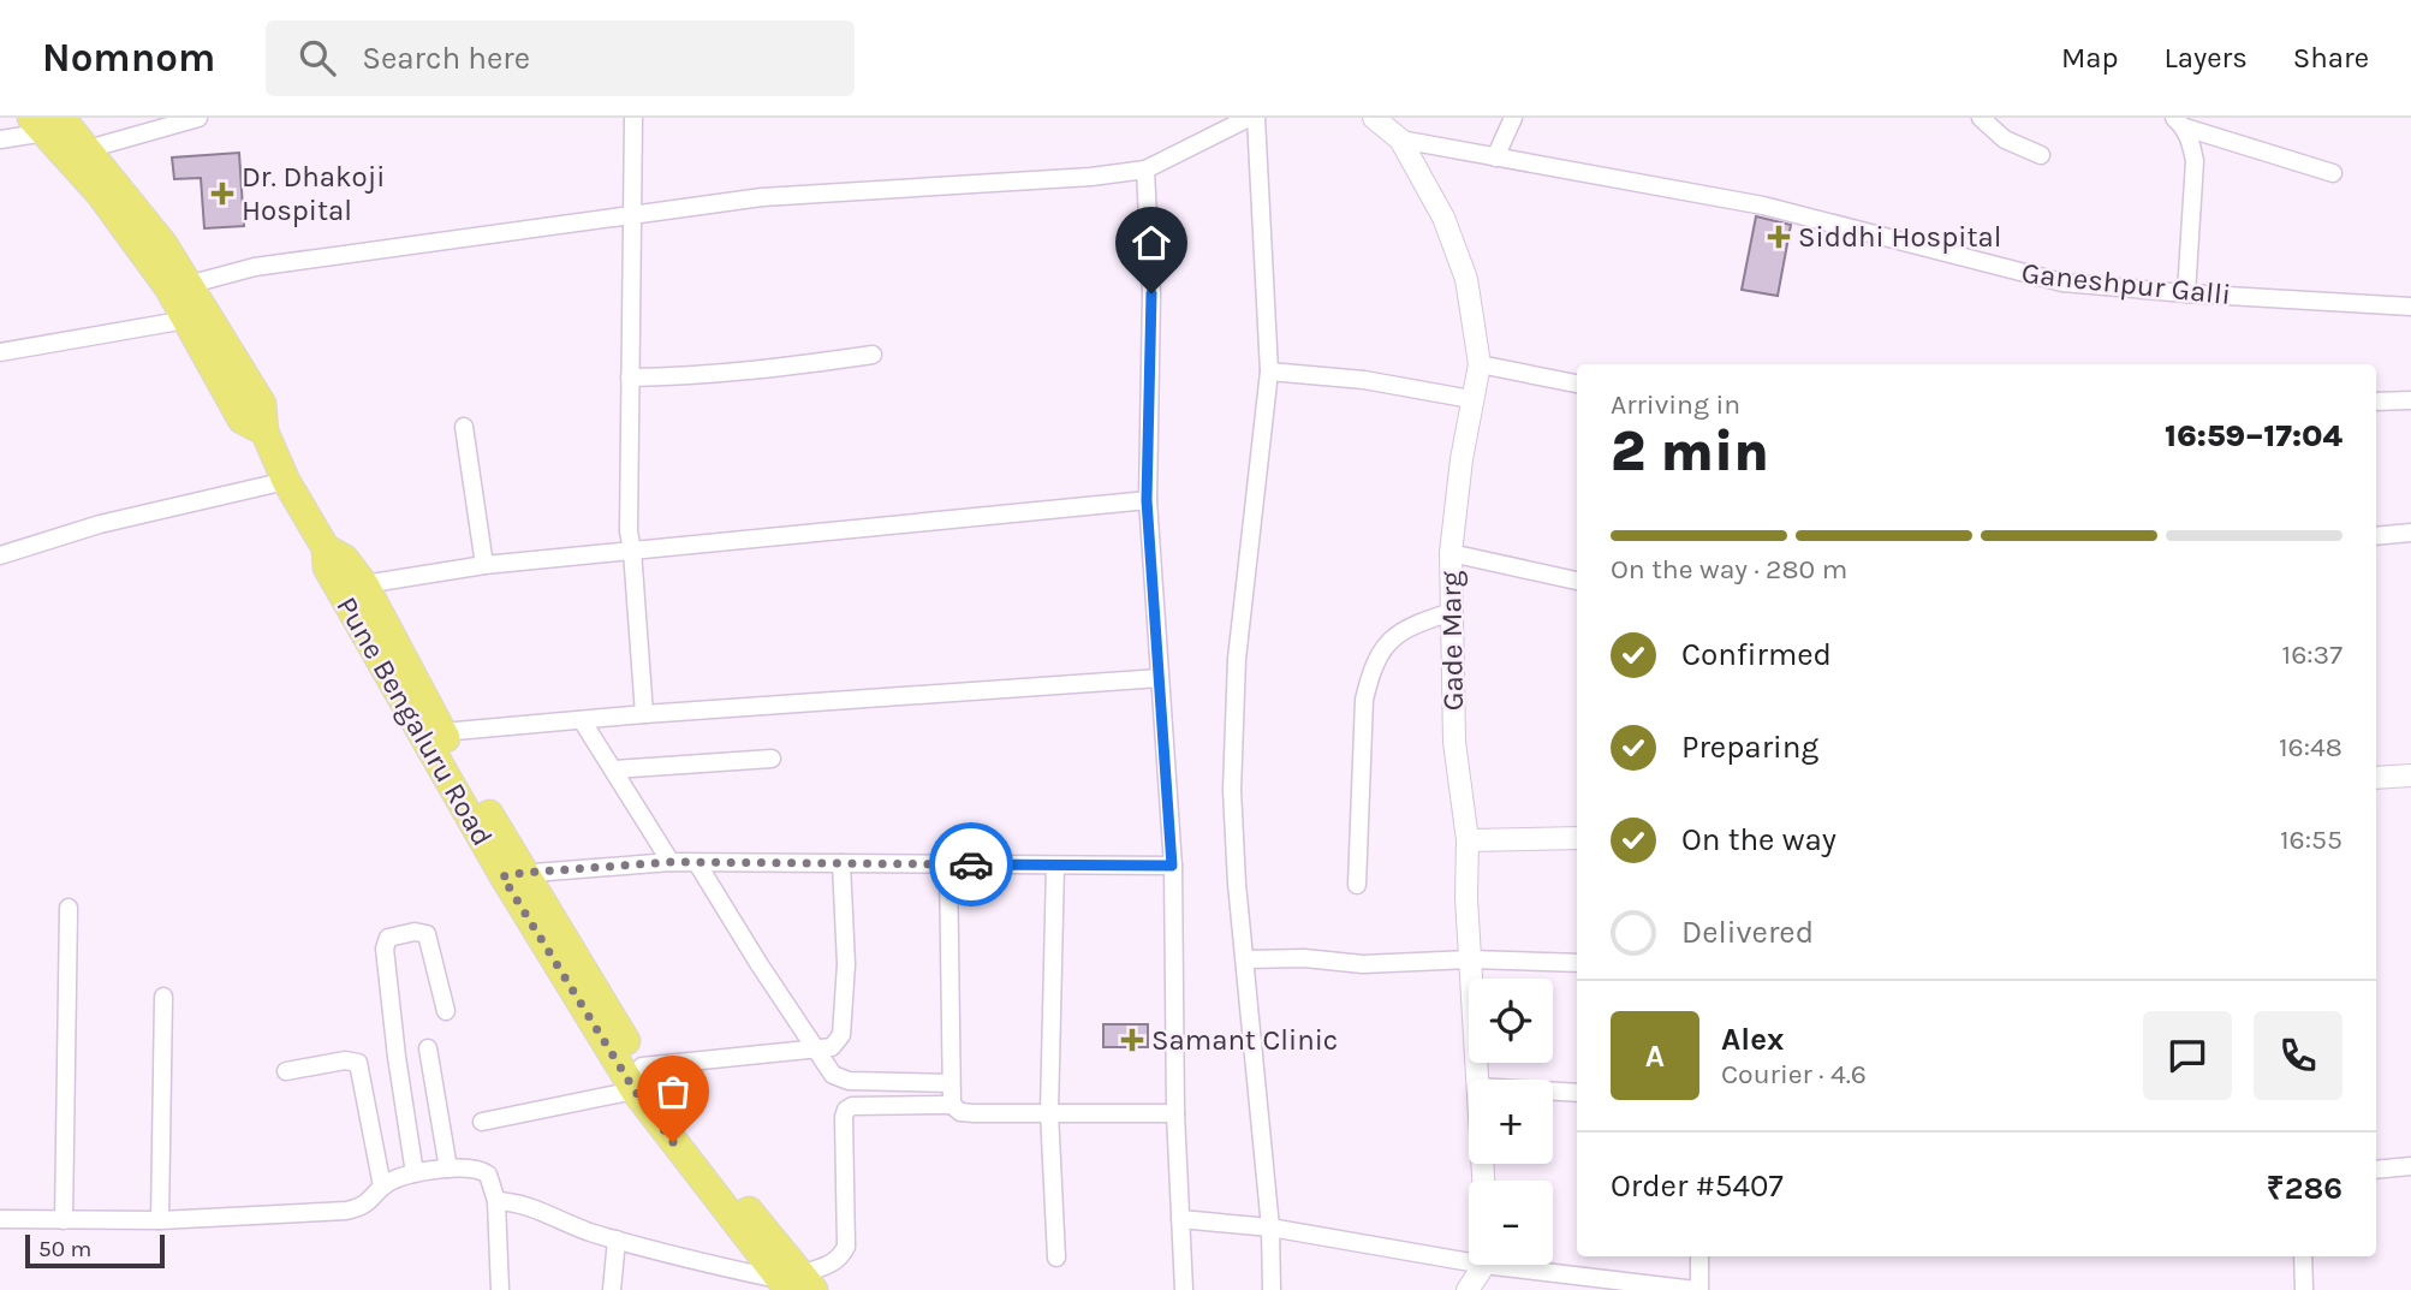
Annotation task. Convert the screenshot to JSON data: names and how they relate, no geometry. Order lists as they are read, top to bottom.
{
  "streets": {
    "main road": ["Pune Bengaluru Road"],
    "street": ["Ganeshpur Galli", "Gade Marg"]
  },
  "crossings": [
    ["Ganeshpur Galli", "Gade Marg"]
  ],
  "places": {
    "health": ["Dr. Dhakoji Hospital", "Siddhi Hospital", "Samant Clinic"]
  },
  "scale_bar": "50 m",
  "page": {
    "header": "Nomnom",
    "search": "Search here",
    "nav": ["Map", "Layers", "Share"],
    "heading": ["2 min", "Arriving in", "16:59–17:04"],
    "panel": [
      "Alex",
      "Courier · 4.6",
      "Order #5407",
      "₹286"
    ],
    "bar": "On the way · 280 m",
    "list": [
      ["Confirmed", "16:37"],
      ["Preparing", "16:48"],
      ["On the way", "16:55"],
      "Delivered"
    ],
    "map_buttons": ["+", "−"],
    "round": "A",
    "scale": "50 m"
  }
}
